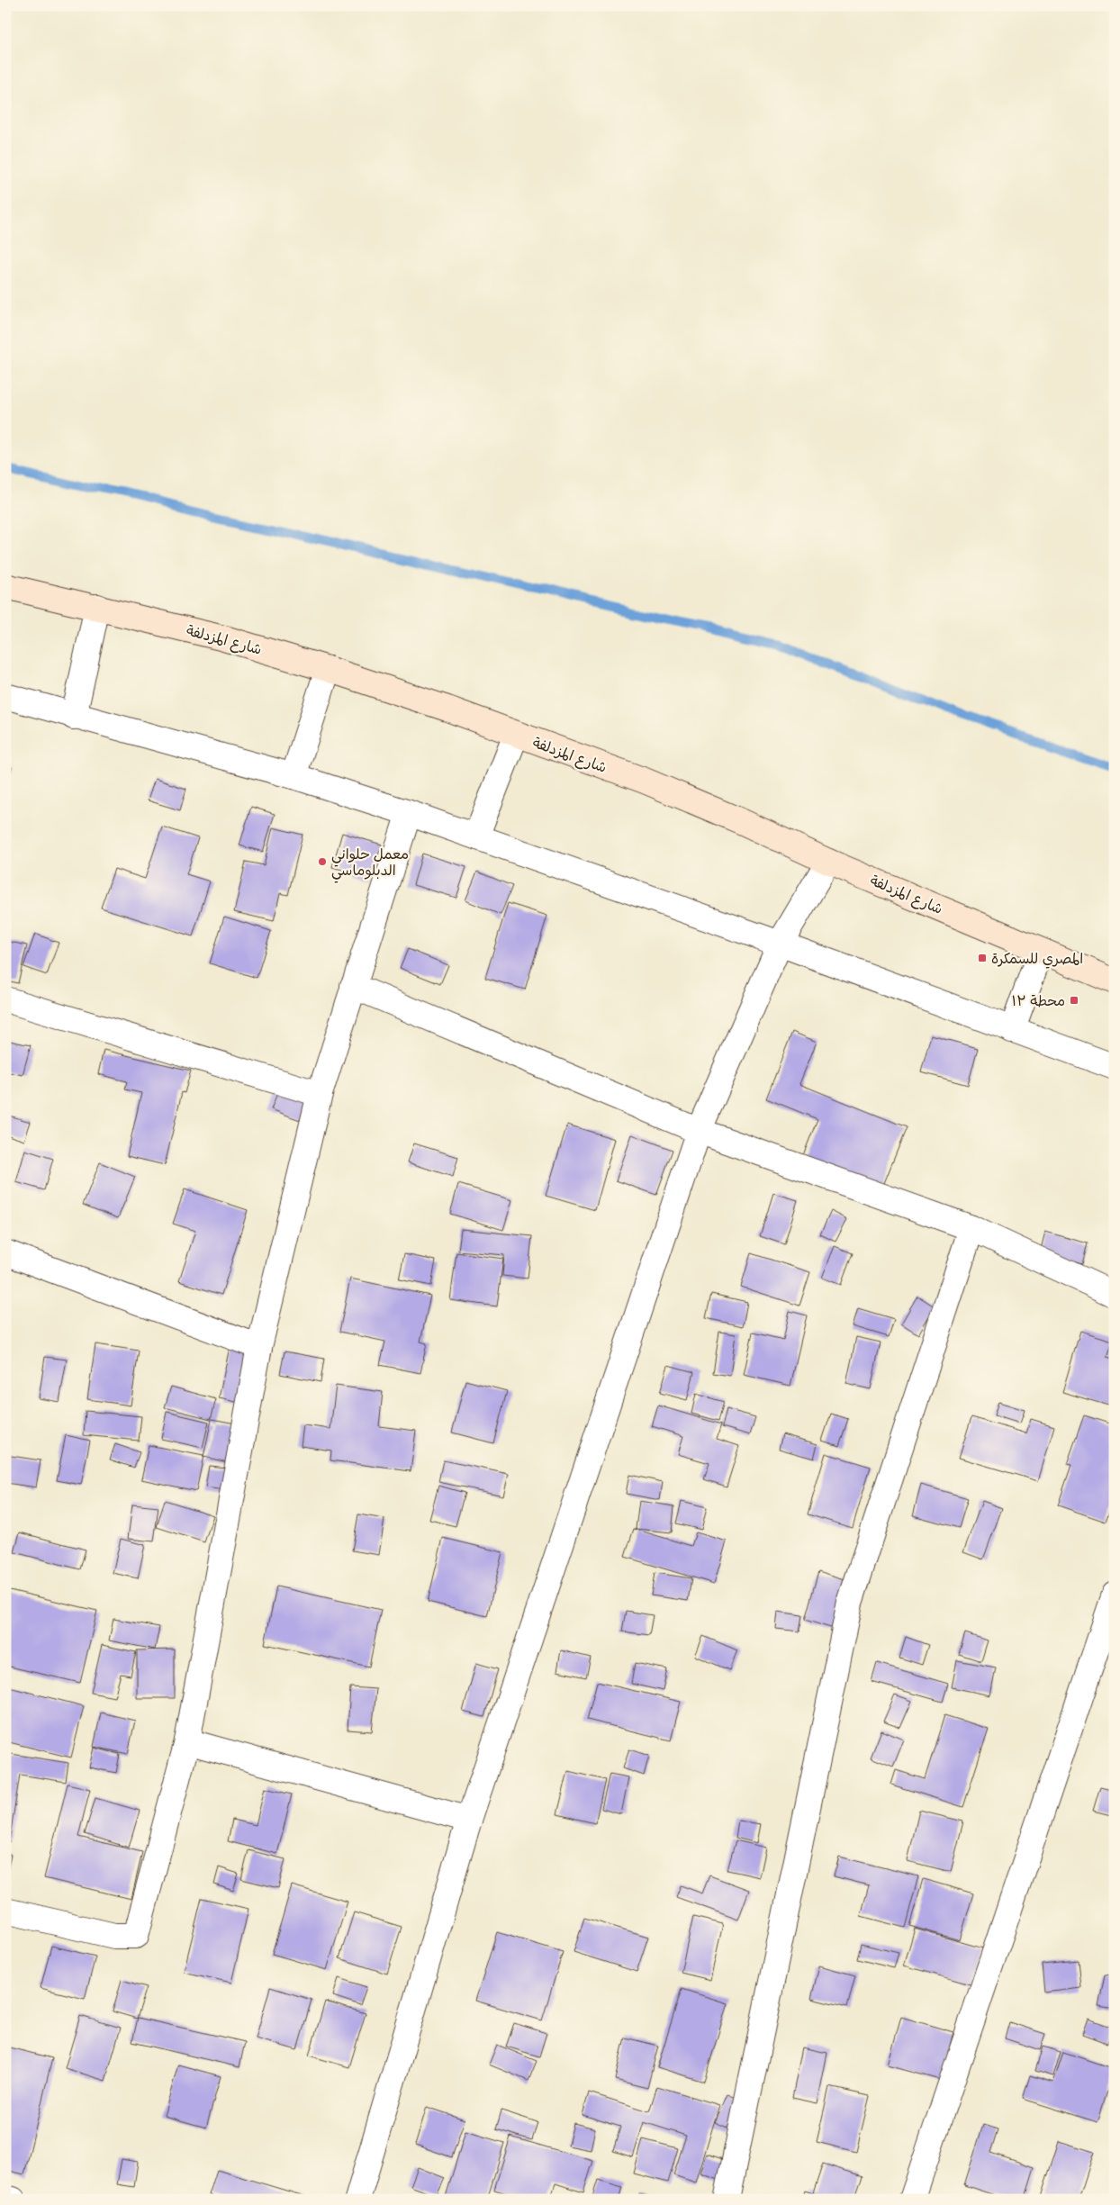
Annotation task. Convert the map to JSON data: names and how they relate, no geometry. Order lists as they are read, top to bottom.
{
  "streets": {
    "street": ["شارع المزدلفة"]
  },
  "places": {
    "other": ["معمل حلواني الدبلوماسي"],
    "transit": ["المصري للسمكرة", "محطة ١٣"]
  }
}
